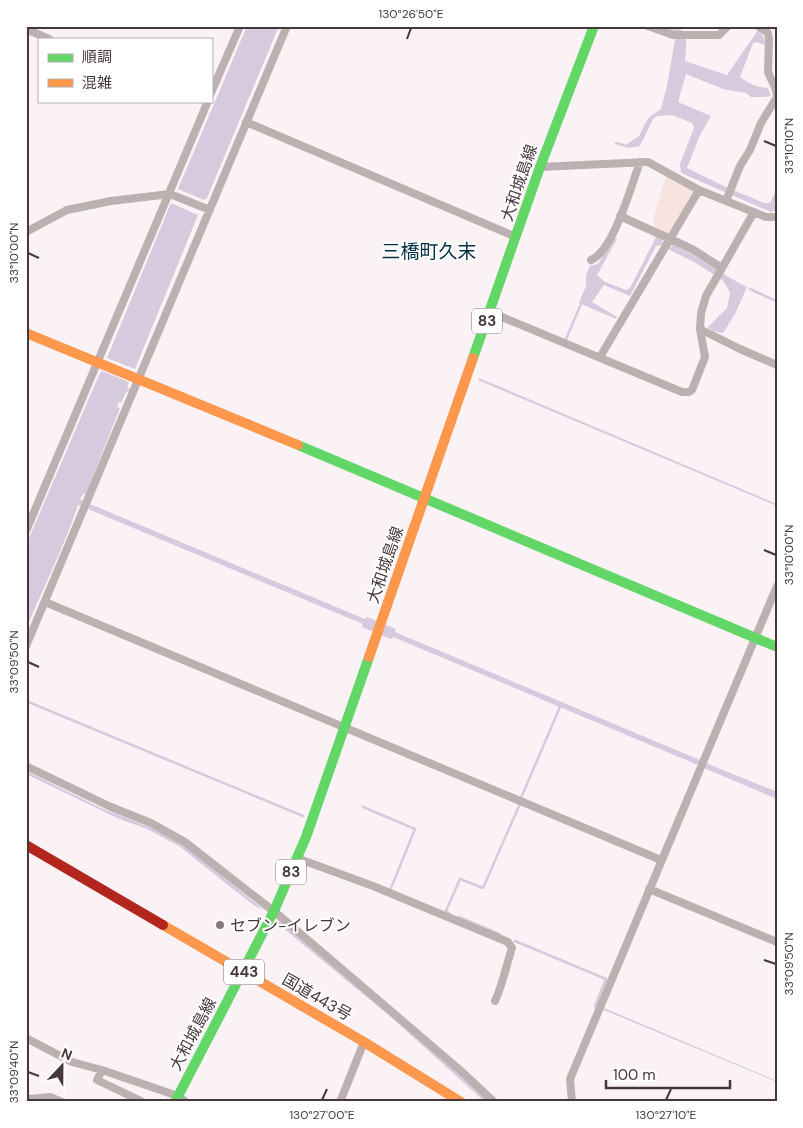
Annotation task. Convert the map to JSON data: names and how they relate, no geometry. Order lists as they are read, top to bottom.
{
  "streets": {
    "main road": [
      "大和城島線",
      "83",
      "443",
      "国道443号"
    ]
  },
  "crossings": [
    ["大和城島線", "国道443号"]
  ],
  "districts": ["三橋町久末"],
  "places": ["セブン-イレブン"],
  "legend": ["順調", "混雑"],
  "scale_bar": "100 m",
  "north": "top",
  "coordinates": [
    "130°26'50\"E",
    "33°10'10\"N",
    "33°10'00\"N",
    "33°09'50\"N",
    "33°09'40\"N",
    "130°27'00\"E",
    "130°27'10\"E"
  ]
}
